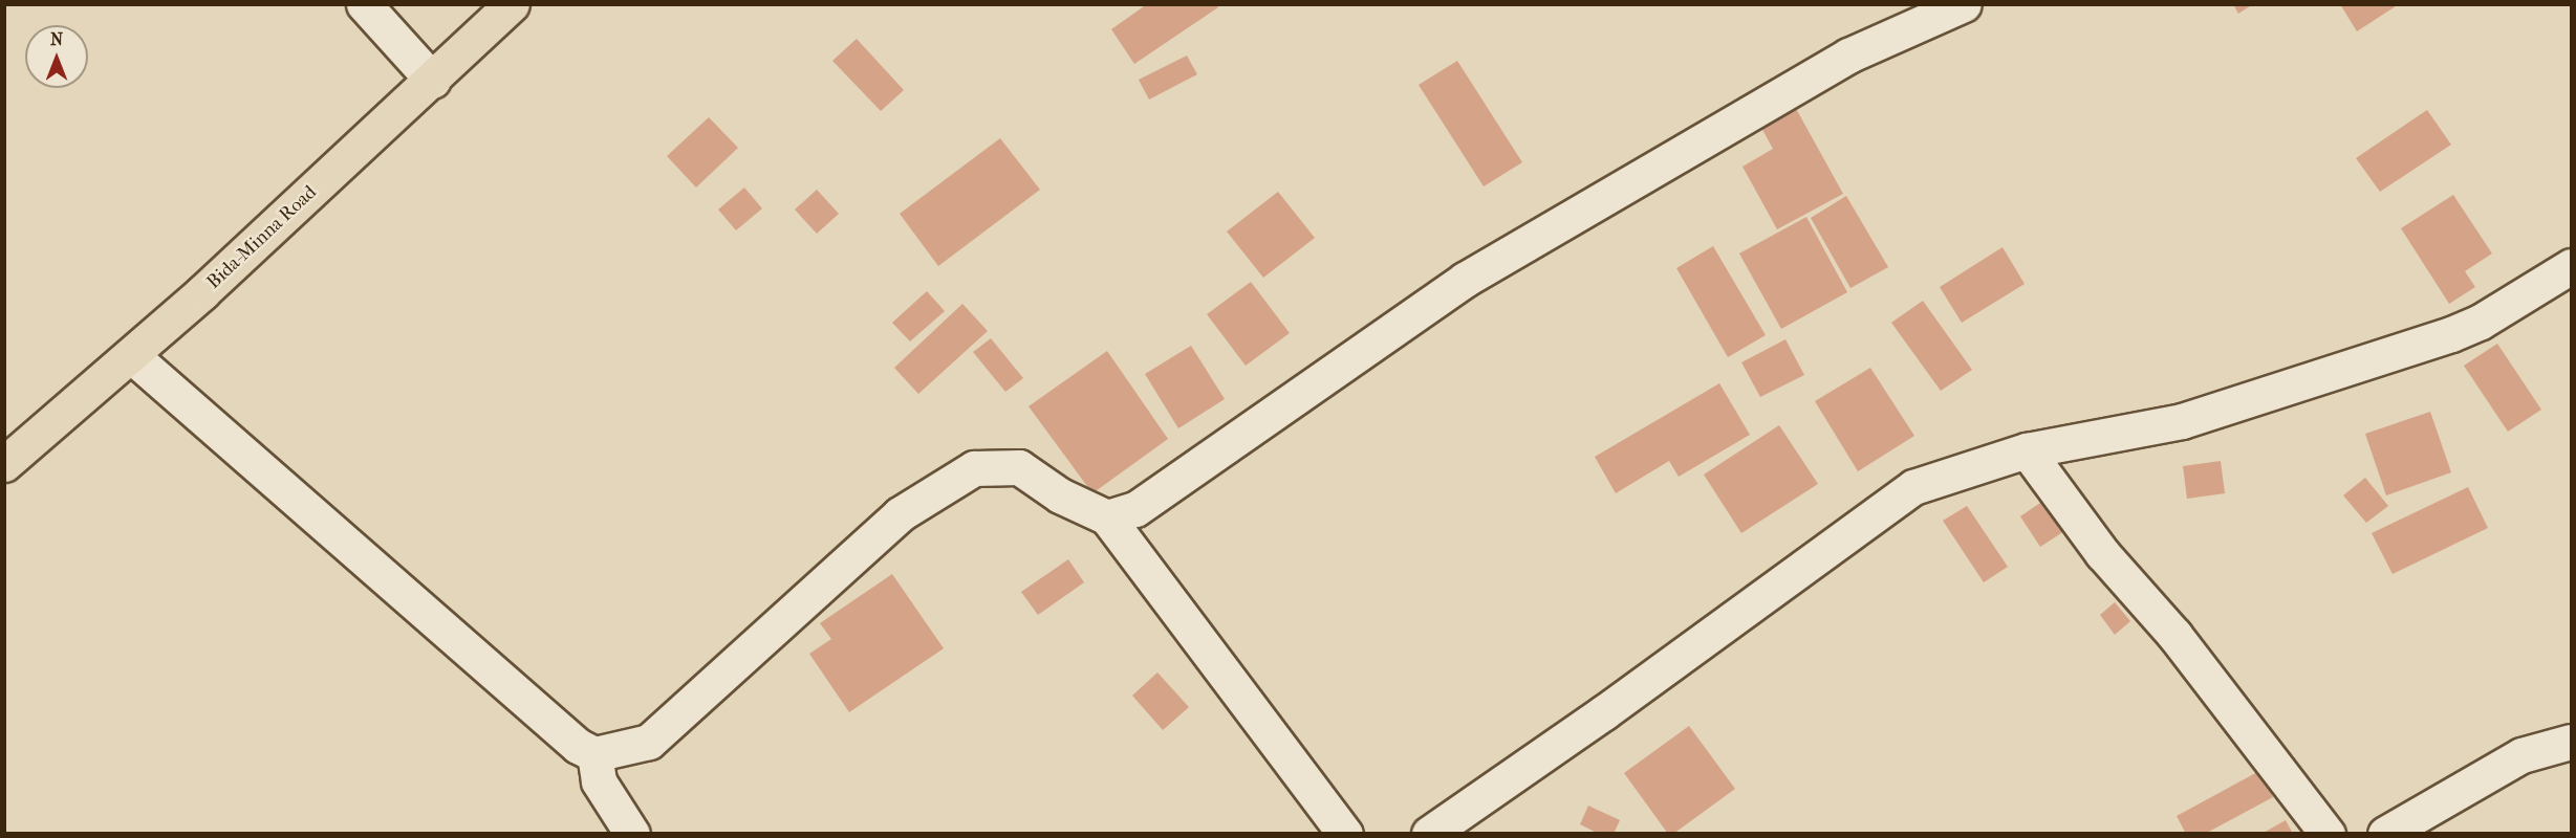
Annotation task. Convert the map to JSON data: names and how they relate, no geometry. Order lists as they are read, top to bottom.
{
  "streets": {
    "main road": ["Bida-Minna Road"]
  },
  "north": "top"
}
